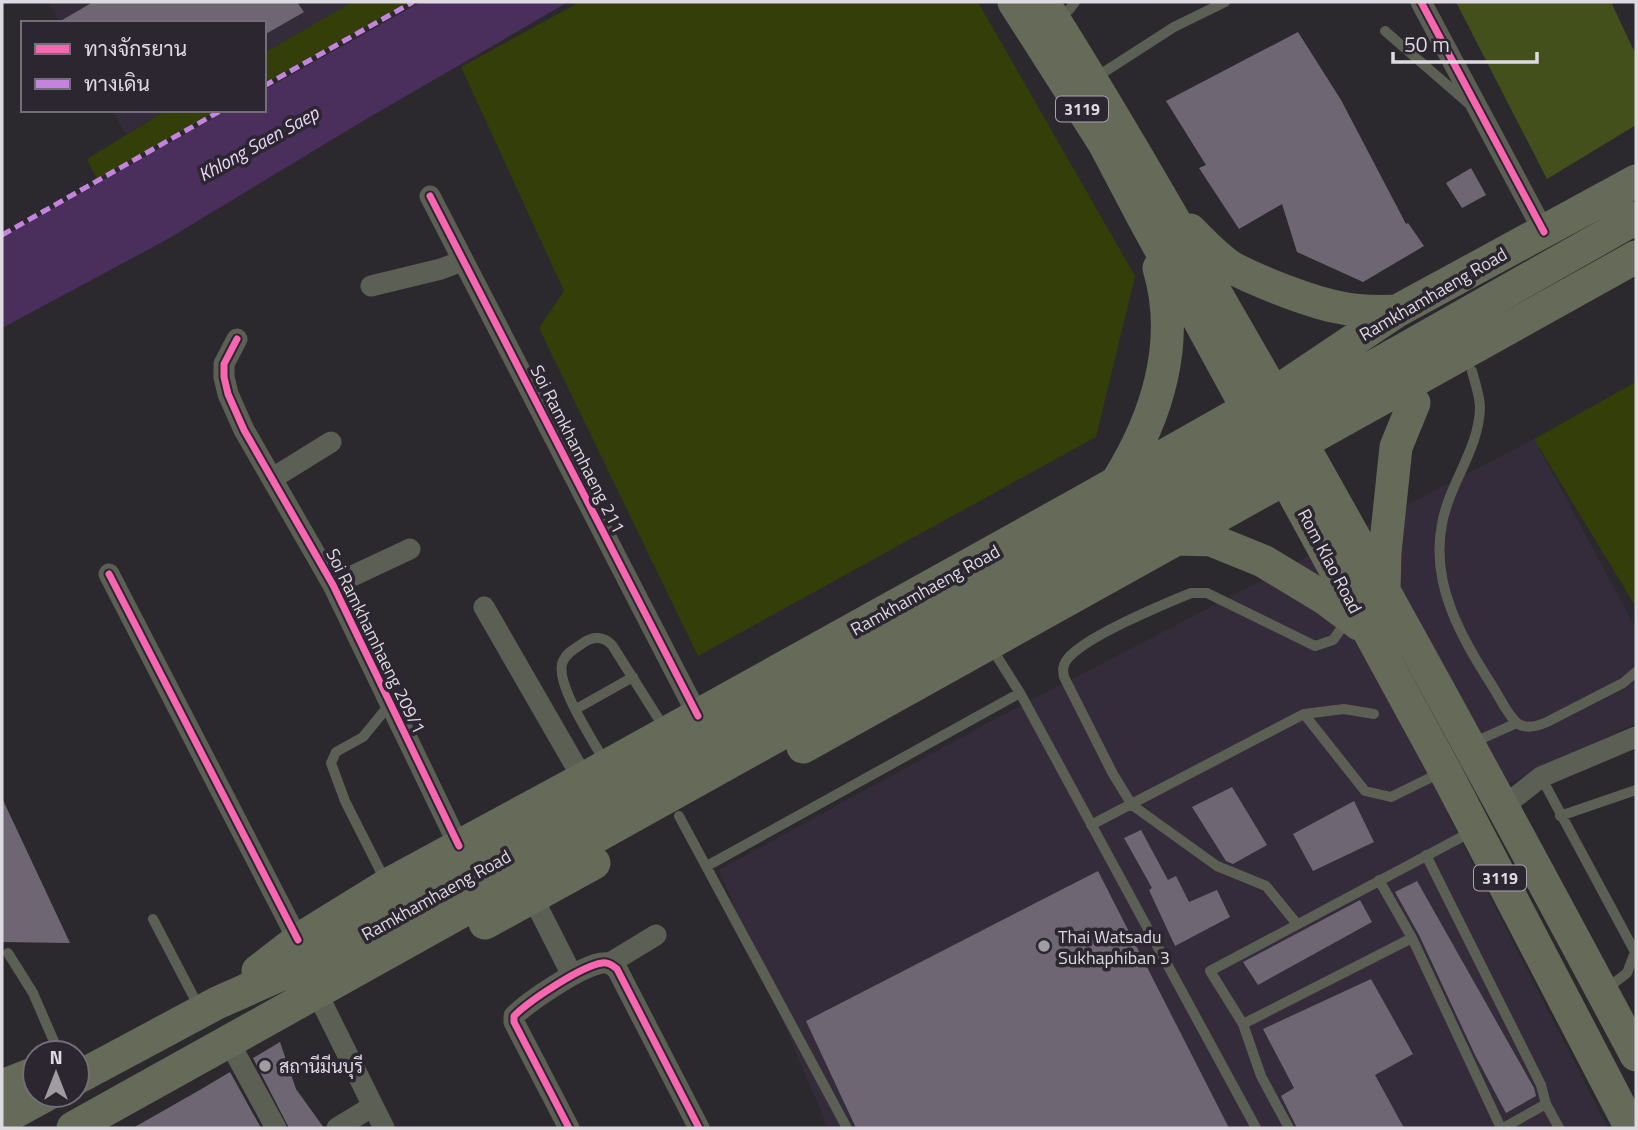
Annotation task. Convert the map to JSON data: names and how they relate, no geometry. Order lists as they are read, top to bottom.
{
  "streets": {
    "main road": ["3119", "Ramkhamhaeng Road", "Rom Klao Road"],
    "street": ["Soi Ramkhamhaeng 211", "Soi Ramkhamhaeng 209/1"]
  },
  "crossings": [
    ["Ramkhamhaeng Road", "Soi Ramkhamhaeng 211"],
    ["Ramkhamhaeng Road", "Rom Klao Road"],
    ["Ramkhamhaeng Road", "Soi Ramkhamhaeng 209/1"]
  ],
  "water": ["Khlong Saen Saep"],
  "places": ["Thai Watsadu Sukhaphiban 3", "สถานีมีนบุรี"],
  "legend": ["ทางจักรยาน", "ทางเดิน"],
  "scale_bar": "50 m",
  "north": "top"
}
